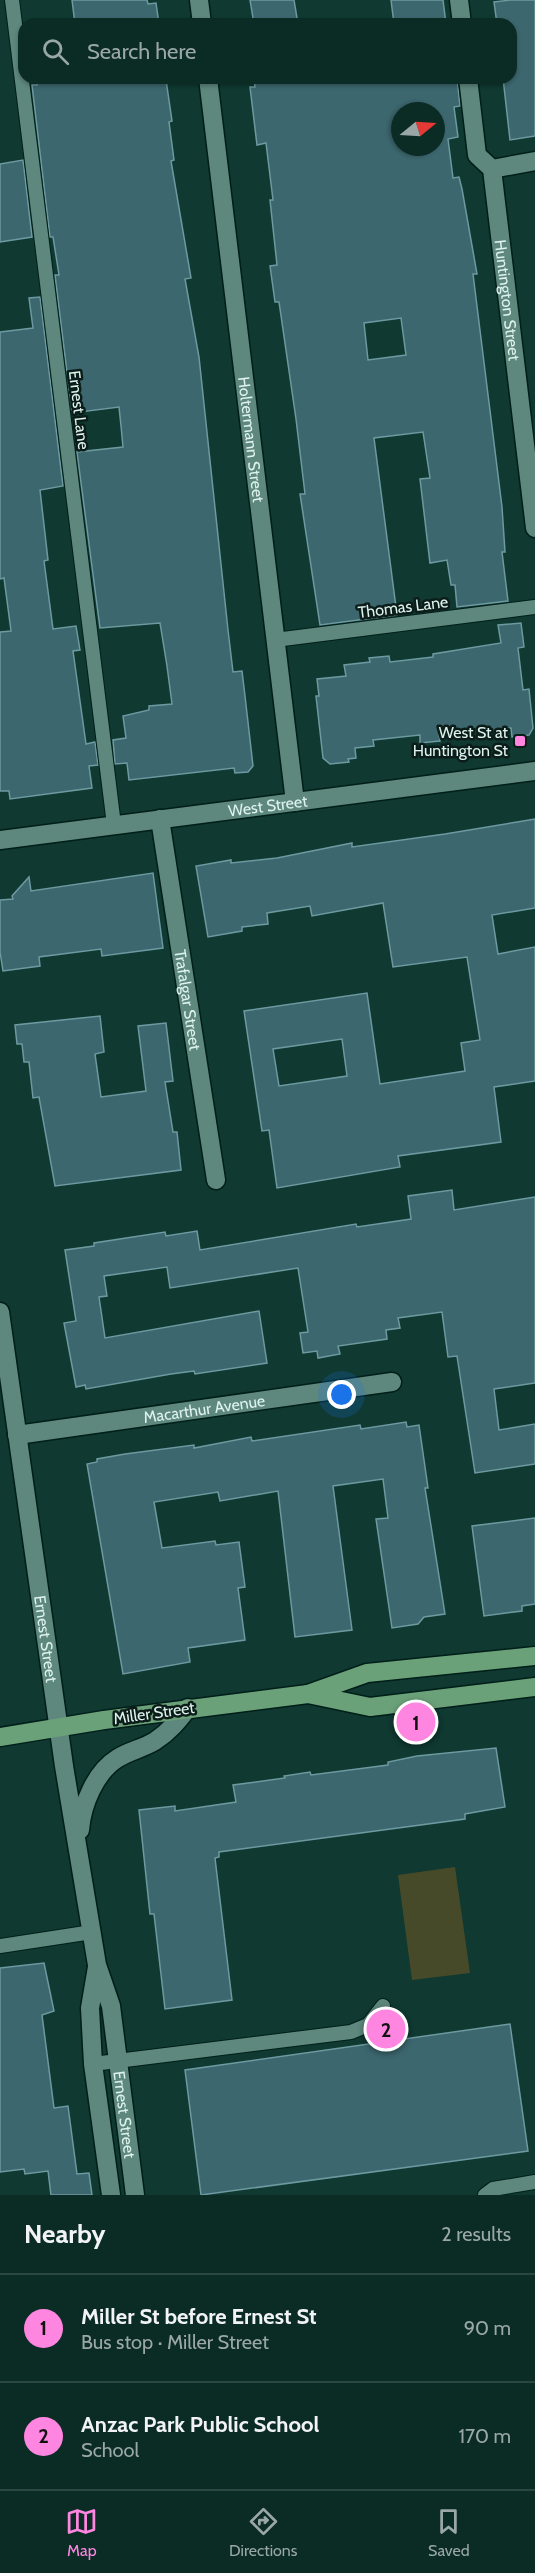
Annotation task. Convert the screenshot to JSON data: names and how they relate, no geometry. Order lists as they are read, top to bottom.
{
  "streets": {
    "main road": ["Miller Street"],
    "street": [
      "Huntington Street",
      "Holtermann Street",
      "West Street",
      "Trafalgar Street",
      "Macarthur Avenue",
      "Ernest Street"
    ],
    "lane": ["Ernest Lane", "Thomas Lane"]
  },
  "crossings": [
    ["Ernest Lane", "West Street"],
    ["Holtermann Street", "Thomas Lane"],
    ["Holtermann Street", "West Street"],
    ["West Street", "Trafalgar Street"],
    ["Macarthur Avenue", "Ernest Street"],
    ["Ernest Street", "Miller Street"]
  ],
  "places": {
    "transit": ["West St at Huntington St"]
  },
  "north": "right",
  "page": {
    "search": "Search here",
    "pins": ["1", "2"],
    "heading": ["Nearby", "2 results"],
    "list": [
      {
        "mark": "1",
        "name": "Miller St before Ernest St",
        "note": "Bus stop · Miller Street",
        "value": "90 m"
      },
      {
        "mark": "2",
        "name": "Anzac Park Public School",
        "note": "School",
        "value": "170 m"
      }
    ],
    "nav": ["Map", "Directions", "Saved"]
  }
}
